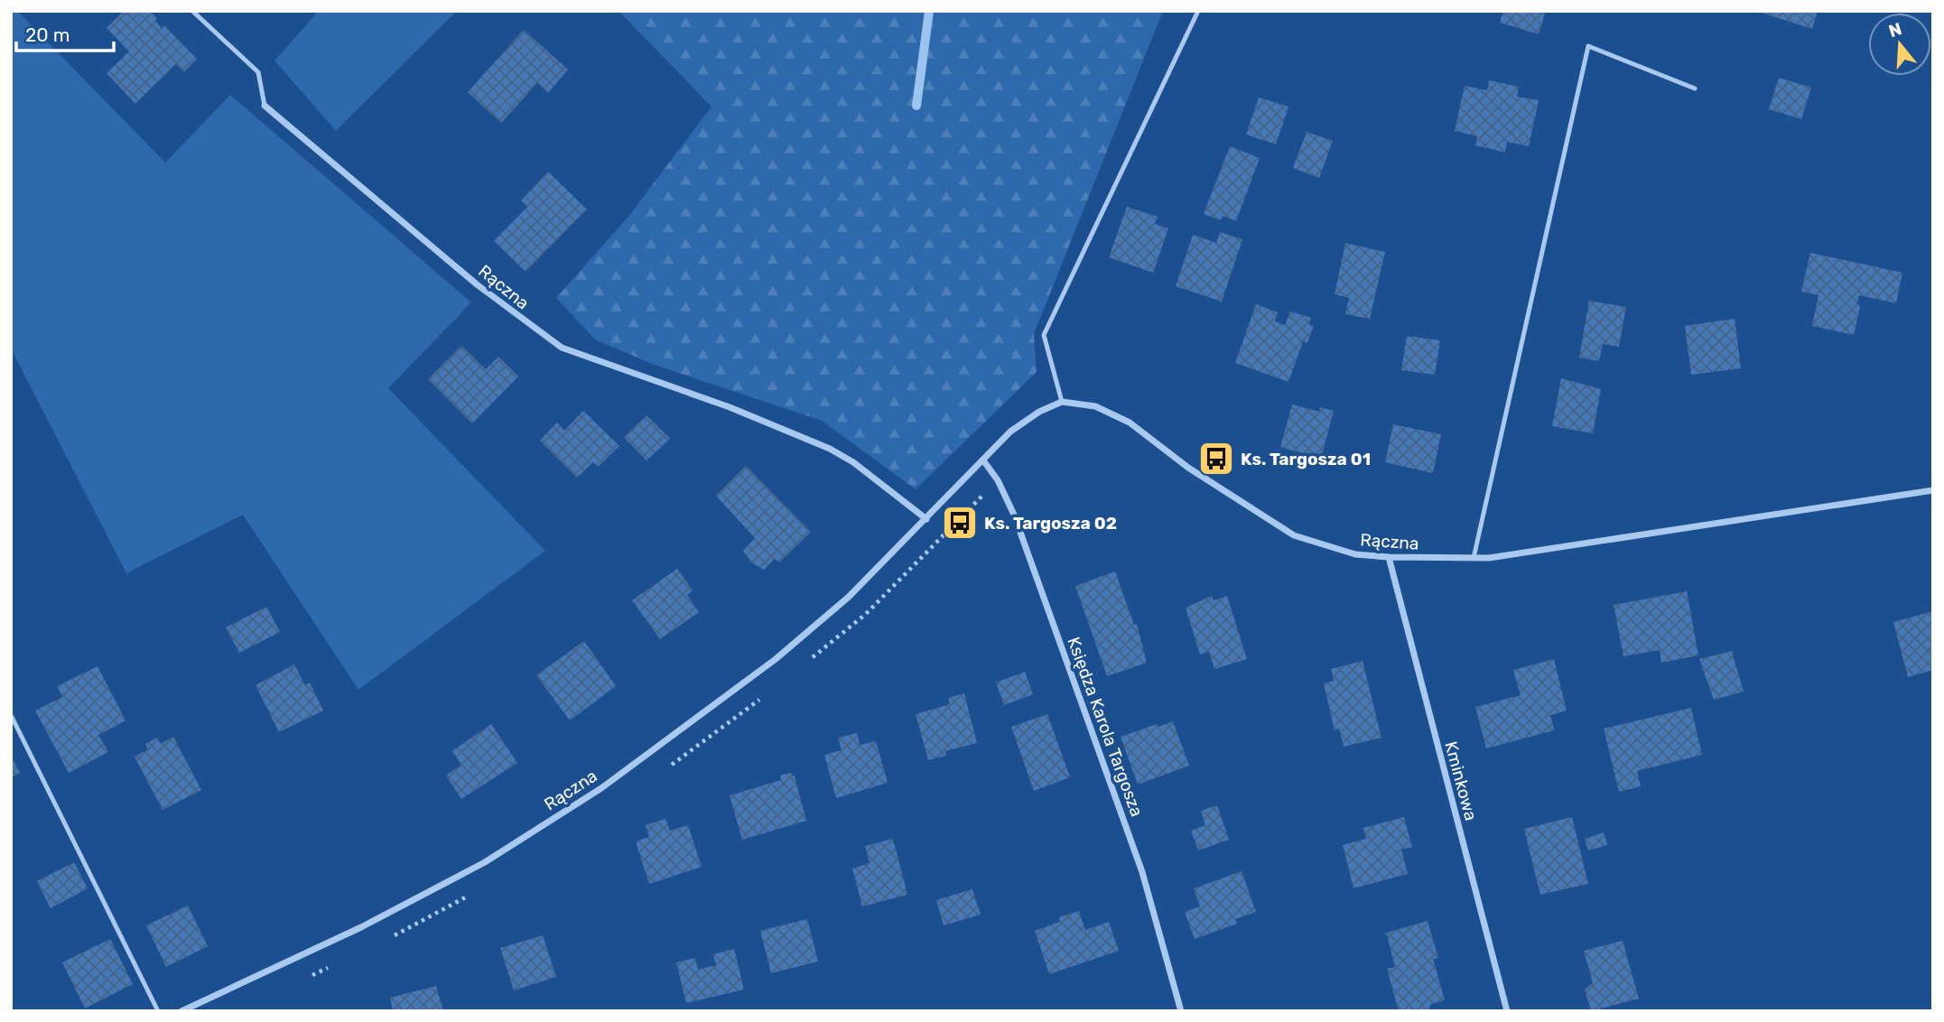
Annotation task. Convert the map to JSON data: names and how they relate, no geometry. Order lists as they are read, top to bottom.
{
  "streets": {
    "street": ["Rączna", "Księdza Karola Targosza", "Kminkowa"]
  },
  "crossings": [
    ["Rączna", "Księdza Karola Targosza"],
    ["Rączna", "Kminkowa"]
  ],
  "places": {
    "bus stop": ["Ks. Targosza 01", "Ks. Targosza 02"]
  },
  "scale_bar": "20 m",
  "north": "top"
}
